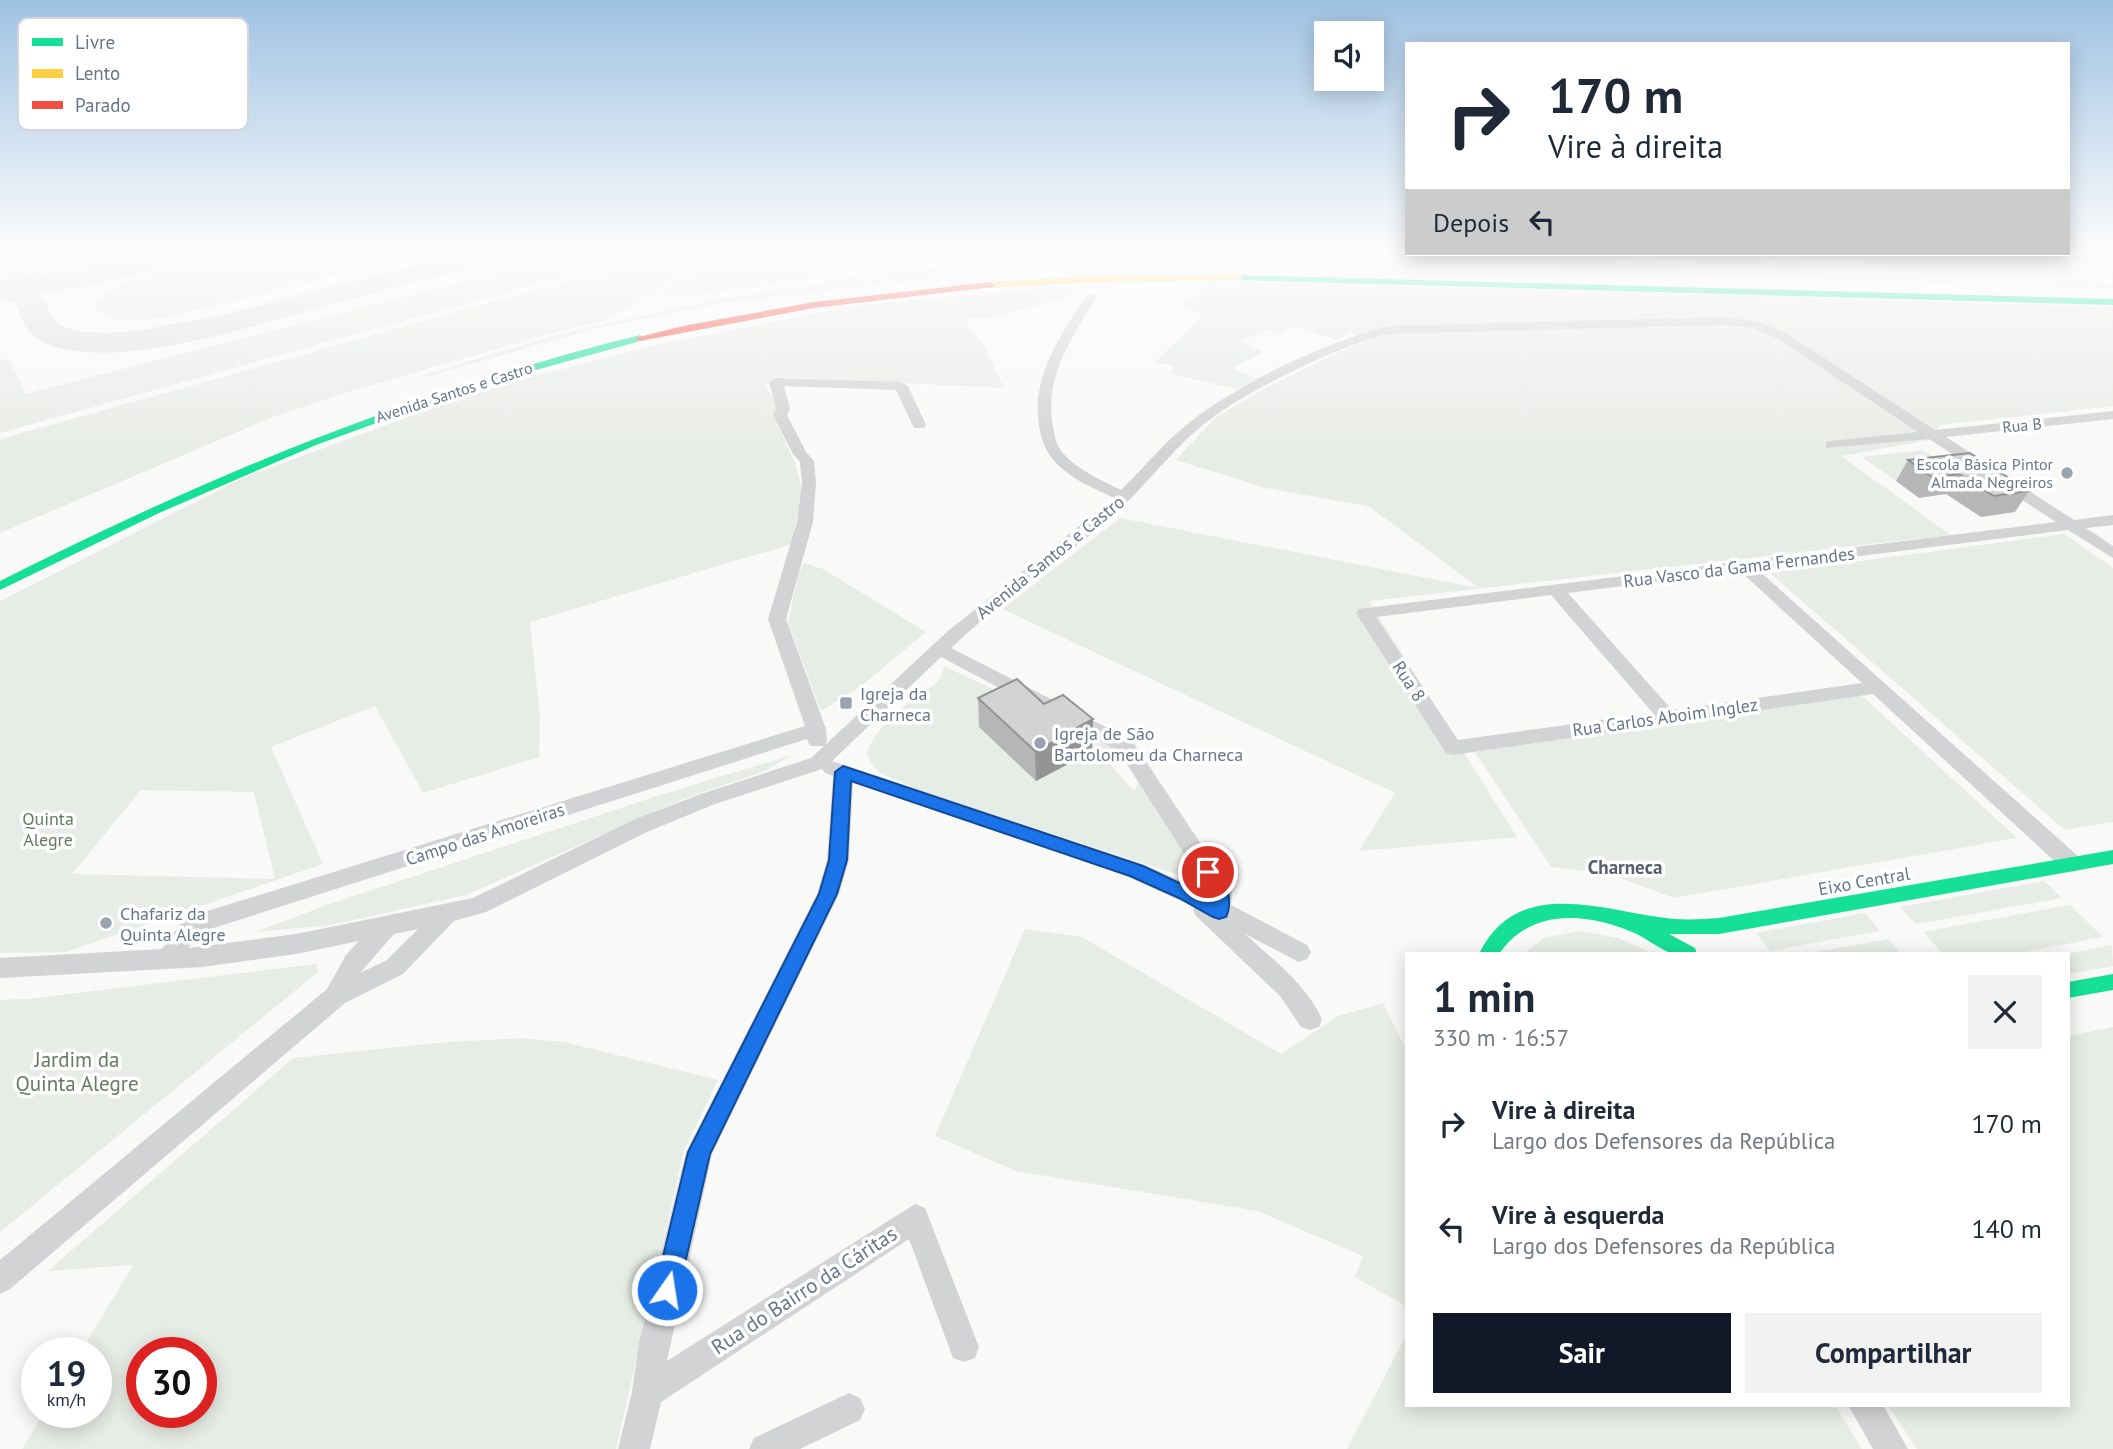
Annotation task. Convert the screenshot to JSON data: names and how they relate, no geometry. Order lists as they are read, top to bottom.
{
  "streets": {
    "main road": ["Avenida Santos e Castro", "Eixo Central"],
    "street": [
      "Rua B",
      "Rua Vasco da Gama Fernandes",
      "Rua 8",
      "Rua Carlos Aboim Inglez",
      "Campo das Amoreiras",
      "Rua do Bairro da Cáritas"
    ]
  },
  "crossings": [
    ["Avenida Santos e Castro", "Rua B"],
    ["Avenida Santos e Castro", "Rua Vasco da Gama Fernandes"],
    ["Rua Vasco da Gama Fernandes", "Rua 8"],
    ["Rua 8", "Rua Carlos Aboim Inglez"]
  ],
  "districts": ["Charneca"],
  "parks": ["Quinta Alegre", "Jardim da Quinta Alegre"],
  "places": {
    "other": ["Escola Básica Pintor Almada Negreiros", "Igreja de São Bartolomeu da Charneca", "Chafariz da Quinta Alegre"],
    "transit": ["Igreja da Charneca"]
  },
  "legend": ["Livre", "Lento", "Parado"],
  "page": {
    "turn": ["170 m", "Vire à direita"],
    "then": "Depois",
    "heading": ["1 min", "330 m · 16:57"],
    "list": [
      {
        "name": "Vire à direita",
        "note": "Largo dos Defensores da República",
        "value": "170 m"
      },
      {
        "name": "Vire à esquerda",
        "note": "Largo dos Defensores da República",
        "value": "140 m"
      }
    ],
    "buttons": ["Sair", "Compartilhar"],
    "speed": "19 km/h",
    "limit": "30"
  }
}
